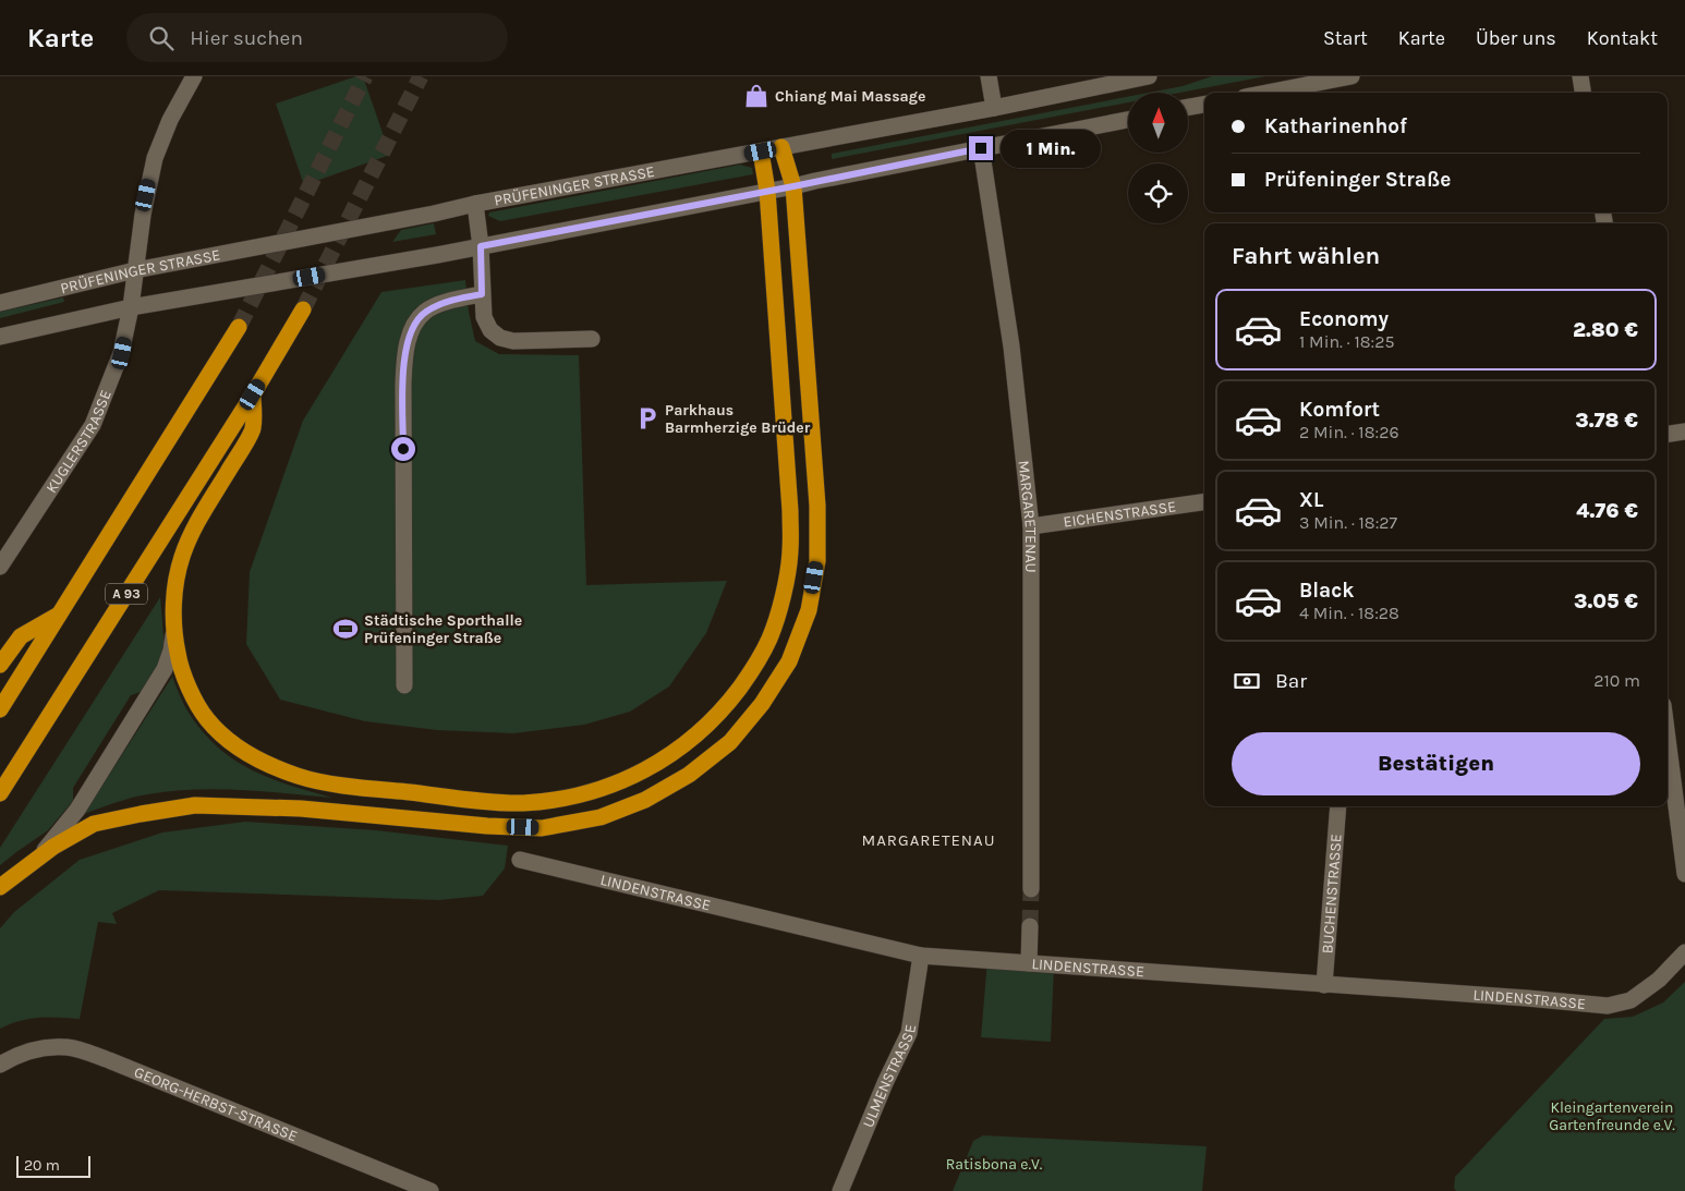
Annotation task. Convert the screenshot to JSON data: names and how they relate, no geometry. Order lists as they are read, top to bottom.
{
  "streets": {
    "highway": ["A 93"],
    "street": [
      "PRÜFENINGER STRASSE",
      "KUGLERSTRASSE",
      "EICHENSTRASSE",
      "MARGARETENAU",
      "LINDENSTRASSE",
      "BUCHENSTRASSE",
      "ULMENSTRASSE",
      "GEORG-HERBST-STRASSE"
    ]
  },
  "crossings": [
    ["PRÜFENINGER STRASSE", "KUGLERSTRASSE"],
    ["EICHENSTRASSE", "MARGARETENAU"],
    ["LINDENSTRASSE", "BUCHENSTRASSE"],
    ["LINDENSTRASSE", "ULMENSTRASSE"]
  ],
  "districts": ["MARGARETENAU"],
  "parks": ["Kleingartenverein Gartenfreunde e.V.", "Ratisbona e.V."],
  "places": {
    "shop": ["Chiang Mai Massage"],
    "parking": ["Parkhaus Barmherzige Brüder"],
    "sports": ["Städtische Sporthalle Prüfeninger Straße"]
  },
  "scale_bar": "20 m",
  "north": "top",
  "page": {
    "header": "Karte",
    "search": "Hier suchen",
    "nav": [
      "Start",
      "Karte",
      "Über uns",
      "Kontakt"
    ],
    "banner": ["Katharinenhof", "Prüfeninger Straße"],
    "bubble": "1 Min.",
    "heading": "Fahrt wählen",
    "list": [
      {
        "name": "Economy",
        "note": "1 Min. · 18:25",
        "value": "2.80 €"
      },
      {
        "name": "Komfort",
        "note": "2 Min. · 18:26",
        "value": "3.78 €"
      },
      {
        "name": "XL",
        "note": "3 Min. · 18:27",
        "value": "4.76 €"
      },
      {
        "name": "Black",
        "note": "4 Min. · 18:28",
        "value": "3.05 €"
      }
    ],
    "pay": ["Bar", "210 m"],
    "buttons": "Bestätigen",
    "scale": "20 m"
  }
}
